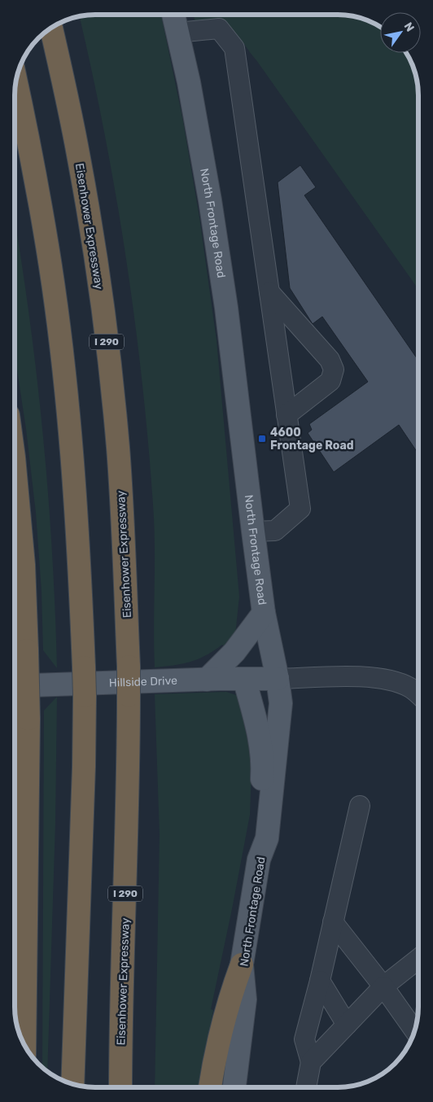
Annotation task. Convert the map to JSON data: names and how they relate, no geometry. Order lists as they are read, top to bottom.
{
  "streets": {
    "highway": ["Eisenhower Expressway", "I 290"],
    "main road": ["North Frontage Road", "Hillside Drive"]
  },
  "crossings": [
    ["North Frontage Road", "Hillside Drive"]
  ],
  "places": {
    "transit": ["4600 Frontage Road"]
  },
  "north": "top right"
}
